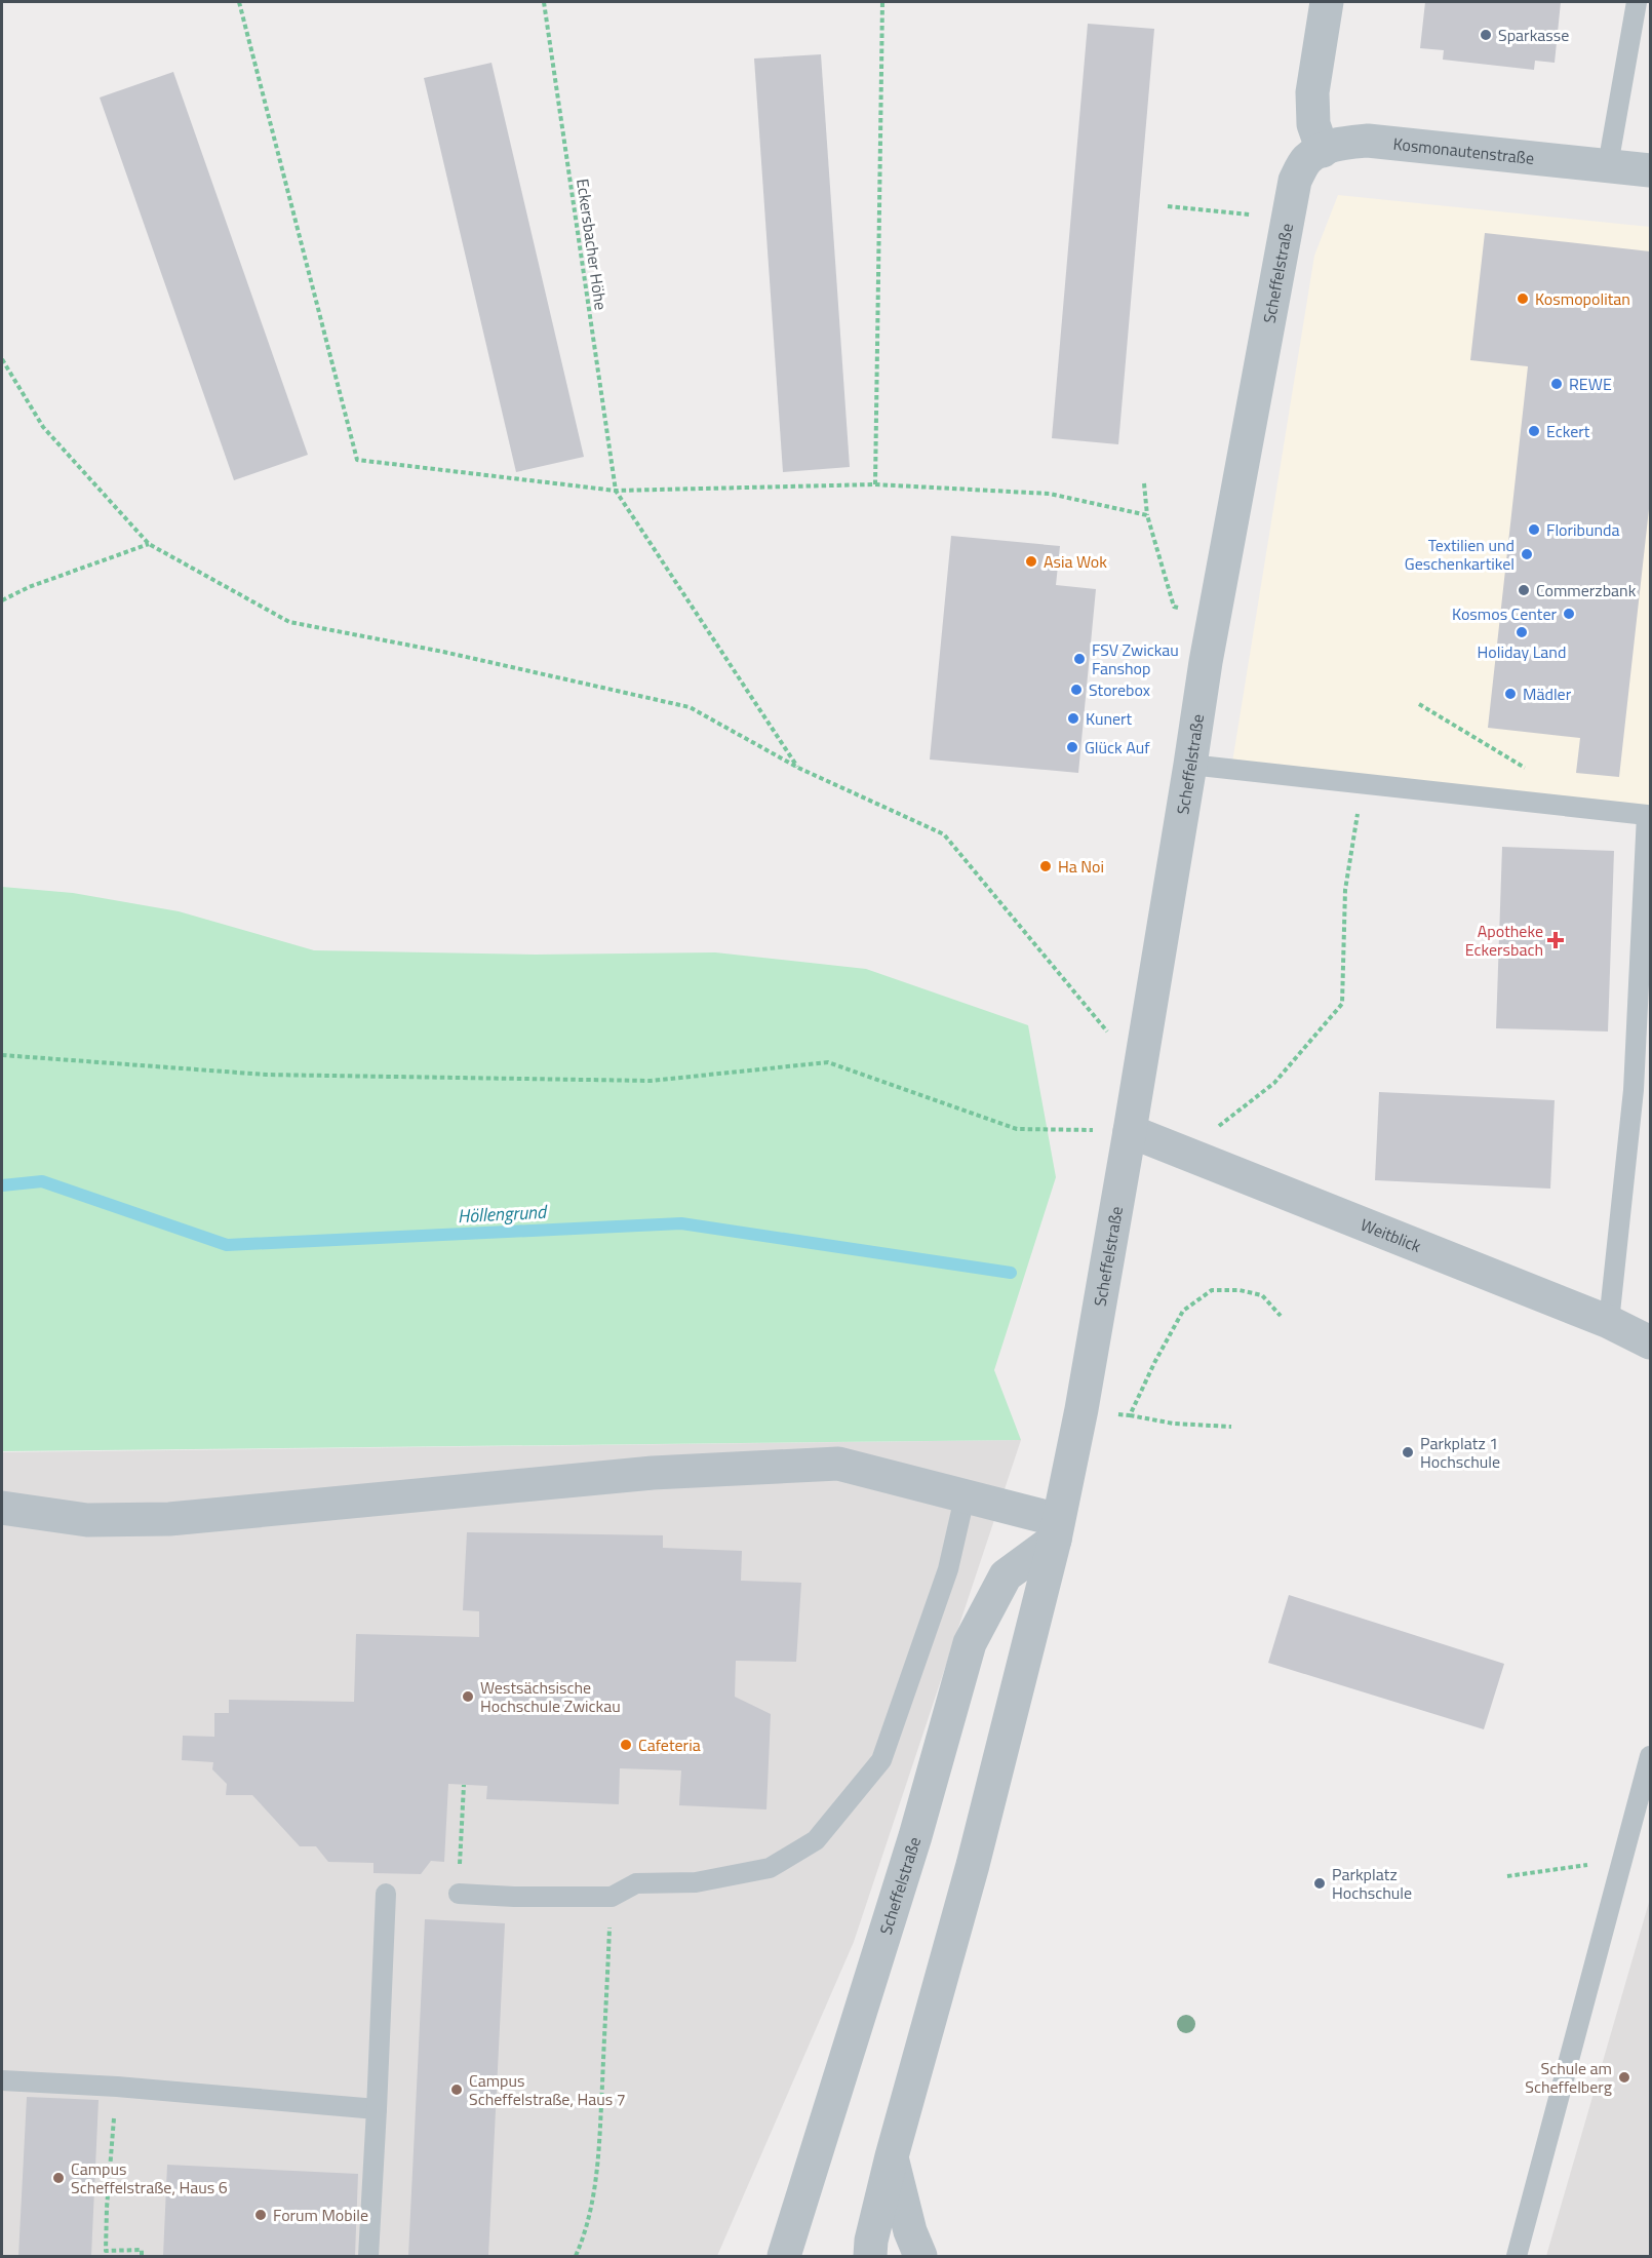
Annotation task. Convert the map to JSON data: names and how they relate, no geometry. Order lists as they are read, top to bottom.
{
  "streets": {
    "street": ["Kosmonautenstraße", "Scheffelstraße", "Weitblick"],
    "path": ["Eckersbacher Höhe"]
  },
  "crossings": [
    ["Kosmonautenstraße", "Scheffelstraße"],
    ["Scheffelstraße", "Weitblick"]
  ],
  "water": ["Höllengrund"],
  "places": {
    "other": [
      "Sparkasse",
      "Kosmopolitan",
      "REWE",
      "Eckert",
      "Floribunda",
      "Textilien und Geschenkartikel",
      "Asia Wok",
      "Commerzbank",
      "Kosmos Center",
      "Holiday Land",
      "FSV Zwickau Fanshop",
      "Storebox",
      "Mädler",
      "Kunert",
      "Glück Auf",
      "Ha Noi",
      "Parkplatz 1 Hochschule",
      "Westsächsische Hochschule Zwickau",
      "Cafeteria",
      "Parkplatz Hochschule",
      "Schule am Scheffelberg",
      "Campus Scheffelstraße, Haus 7",
      "Campus Scheffelstraße, Haus 6",
      "Forum Mobile"
    ],
    "health": ["Apotheke Eckersbach"]
  }
}
